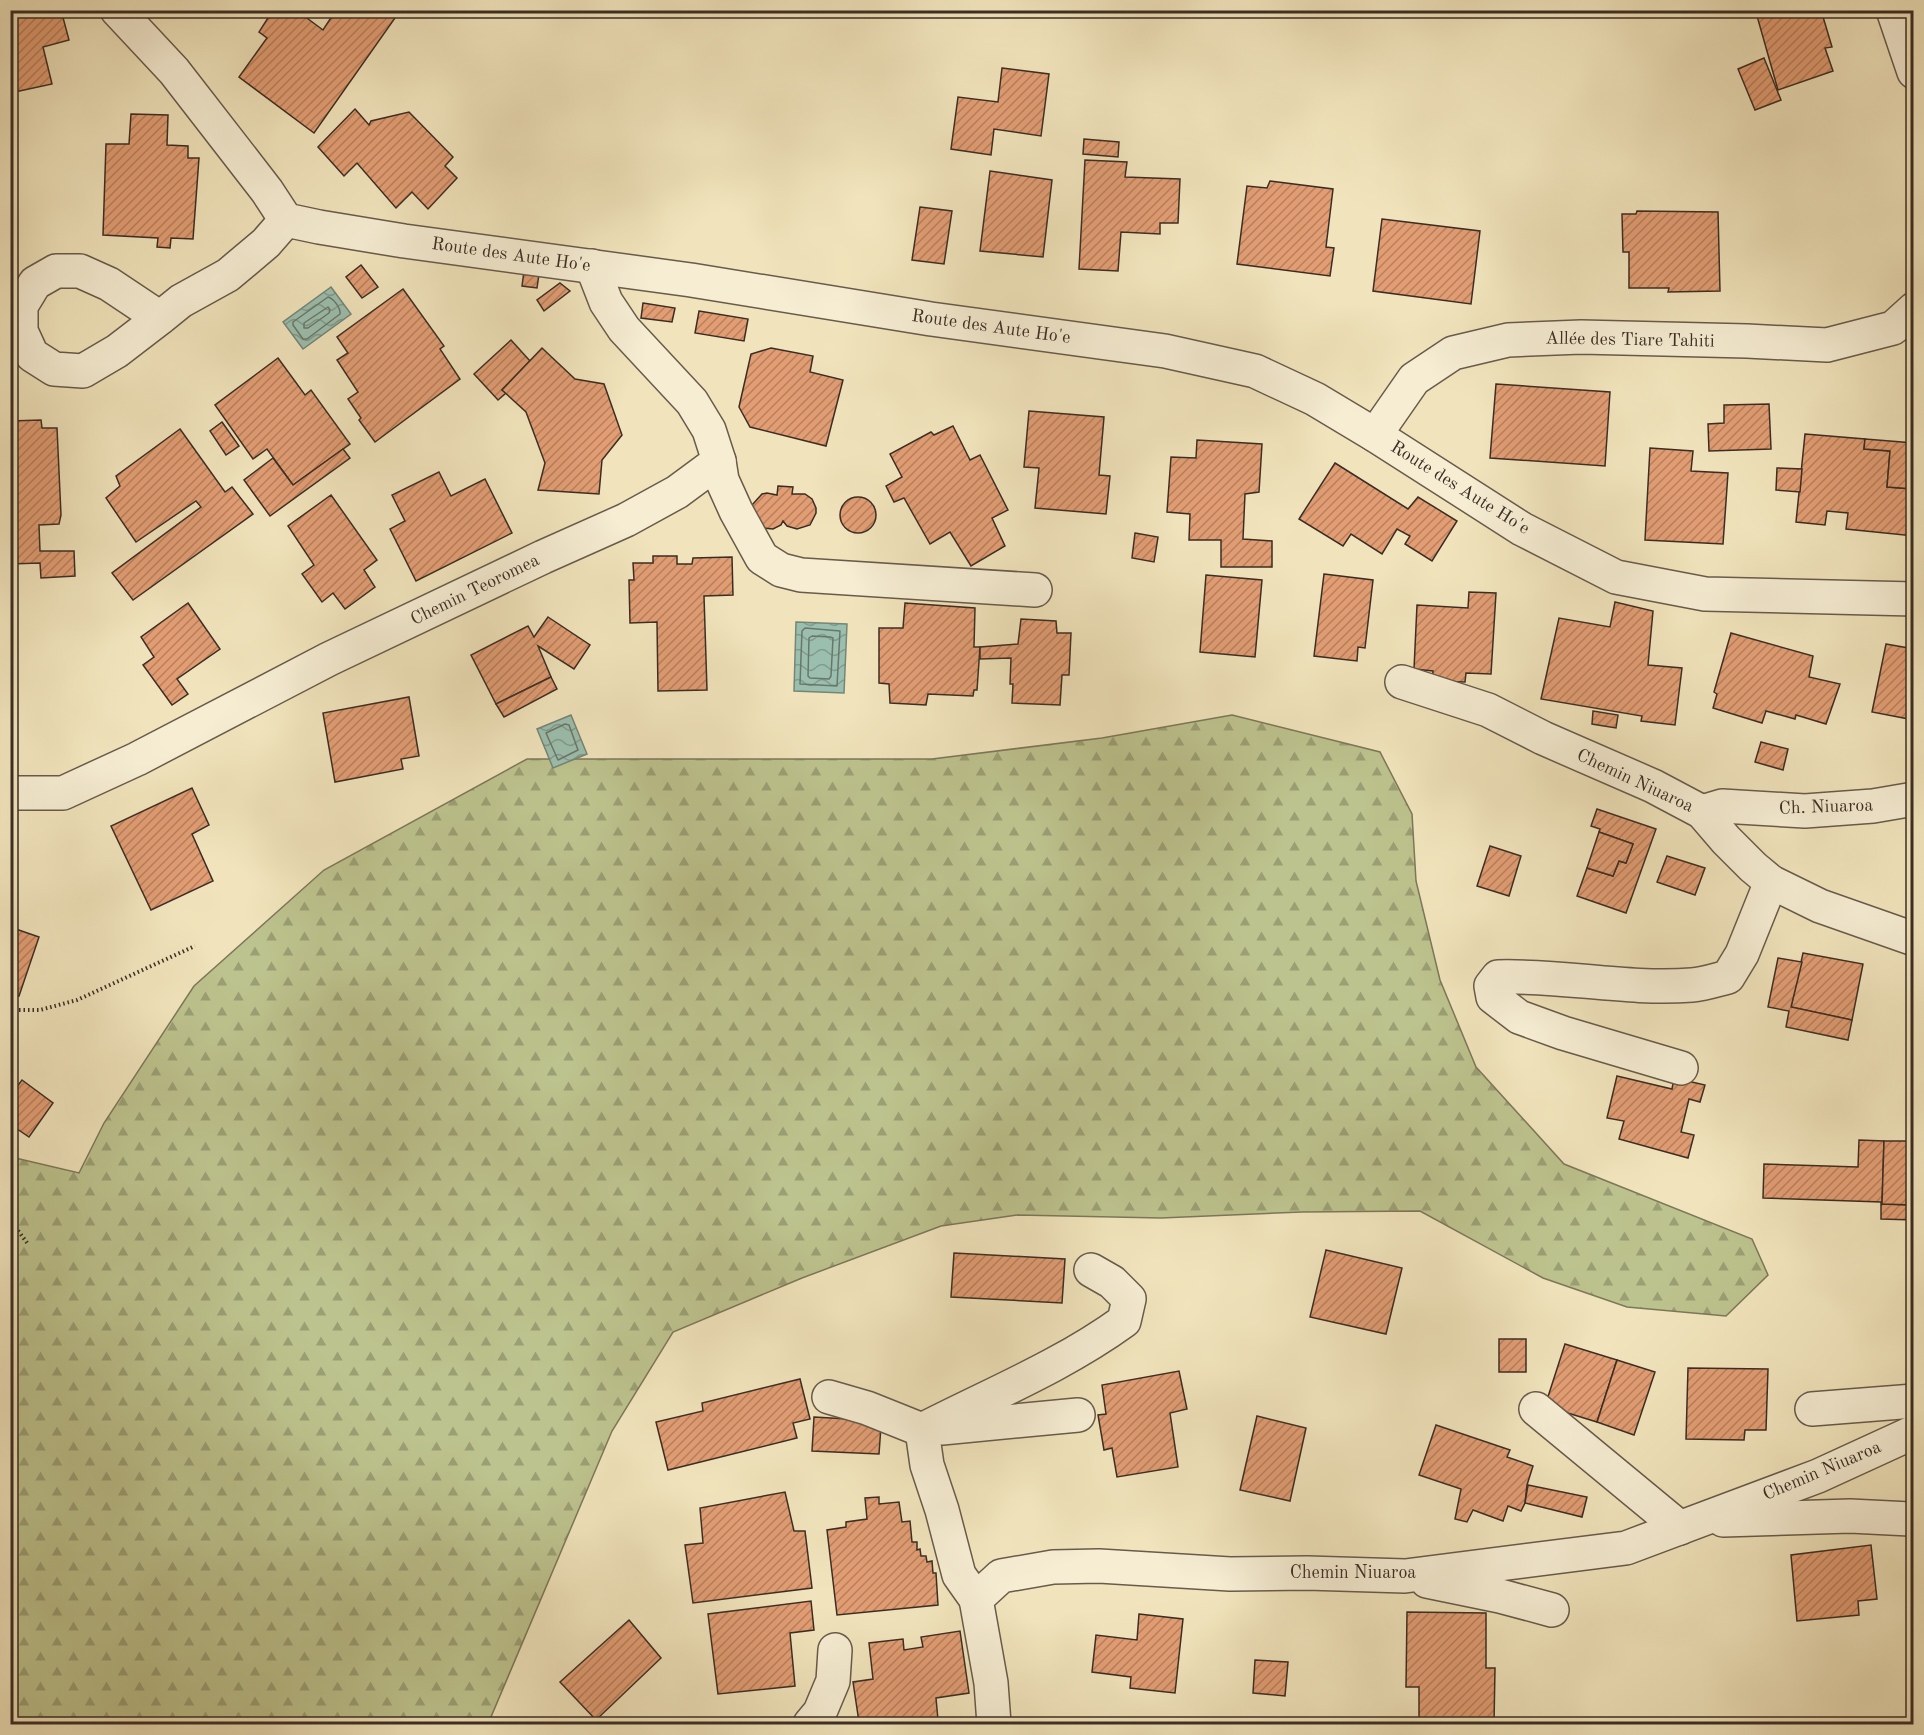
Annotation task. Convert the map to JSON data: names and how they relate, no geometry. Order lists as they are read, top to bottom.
{
  "streets": {
    "street": [
      "Route des Aute Ho'e",
      "Allée des Tiare Tahiti",
      "Chemin Teoromea",
      "Chemin Niuaroa",
      "Ch. Niuaroa"
    ]
  },
  "crossings": [
    ["Route des Aute Ho'e", "Allée des Tiare Tahiti"],
    ["Chemin Niuaroa", "Ch. Niuaroa"]
  ]
}
